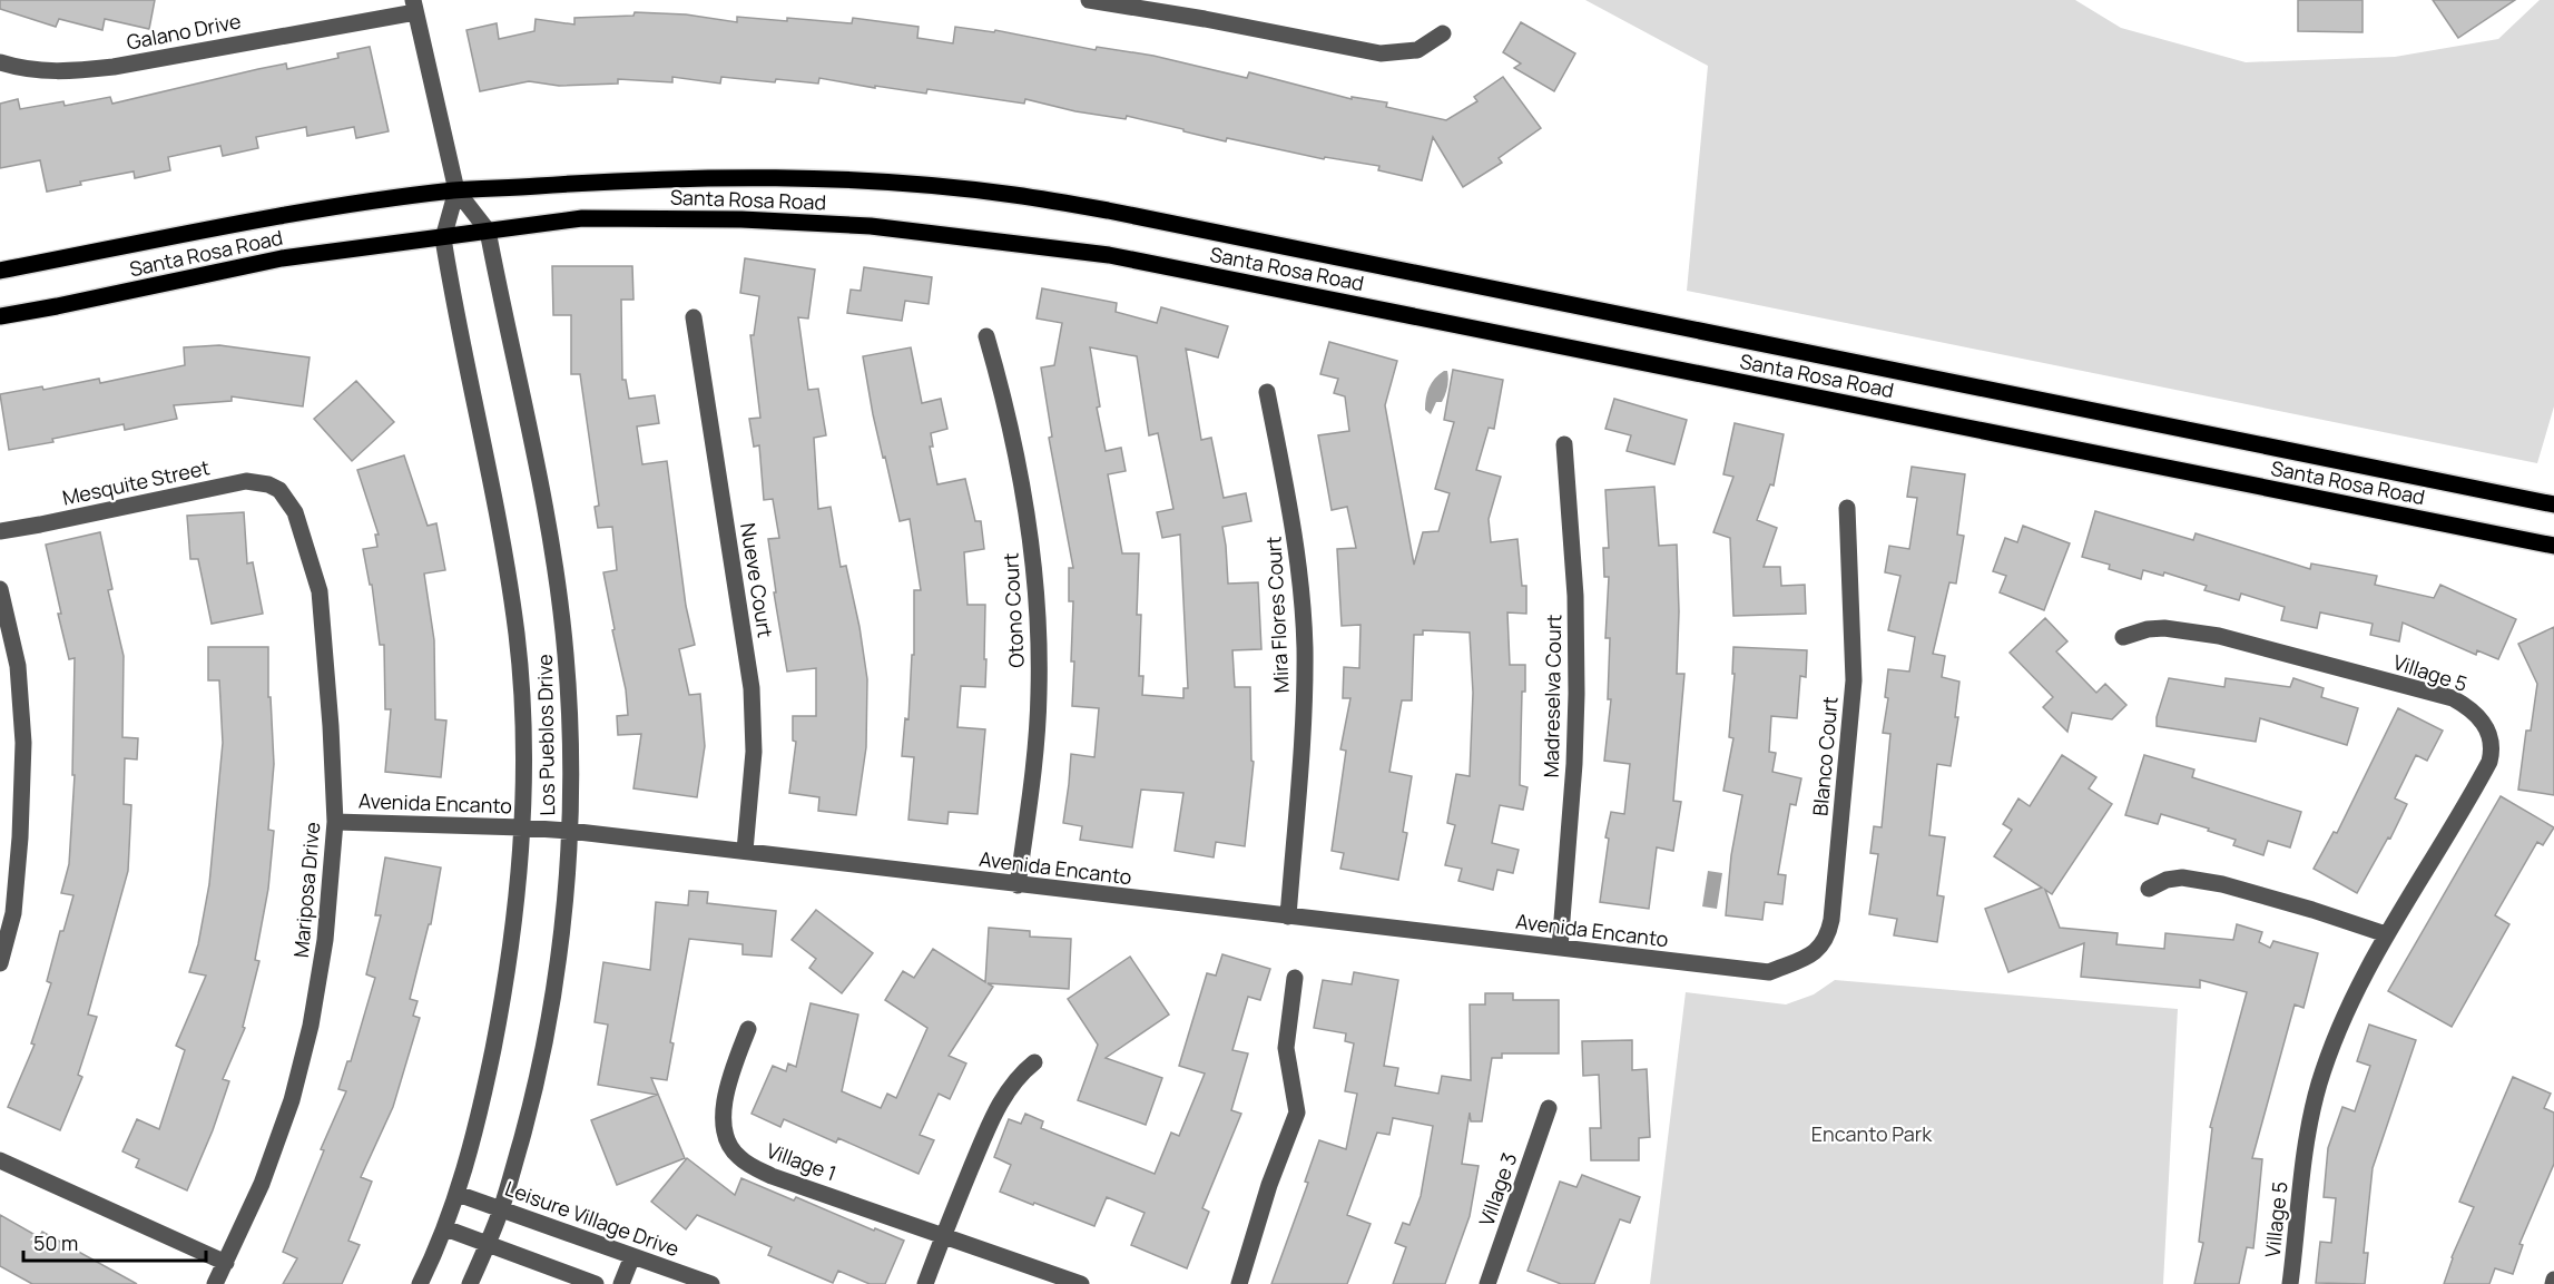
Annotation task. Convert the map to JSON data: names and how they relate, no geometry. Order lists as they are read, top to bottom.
{
  "streets": {
    "main road": ["Santa Rosa Road"],
    "street": [
      "Galano Drive",
      "Mesquite Street",
      "Nueve Court",
      "Otono Court",
      "Mira Flores Court",
      "Village 5",
      "Madreselva Court",
      "Los Pueblos Drive",
      "Blanco Court",
      "Avenida Encanto",
      "Mariposa Drive",
      "Village 1",
      "Village 3",
      "Leisure Village Drive"
    ]
  },
  "crossings": [
    ["Galano Drive", "Los Pueblos Drive"],
    ["Santa Rosa Road", "Los Pueblos Drive"],
    ["Mesquite Street", "Mariposa Drive"],
    ["Nueve Court", "Avenida Encanto"],
    ["Otono Court", "Avenida Encanto"],
    ["Mira Flores Court", "Avenida Encanto"],
    ["Madreselva Court", "Avenida Encanto"],
    ["Los Pueblos Drive", "Avenida Encanto"],
    ["Los Pueblos Drive", "Leisure Village Drive"],
    ["Blanco Court", "Avenida Encanto"],
    ["Avenida Encanto", "Mariposa Drive"]
  ],
  "parks": ["Encanto Park"],
  "scale_bar": "50 m"
}
